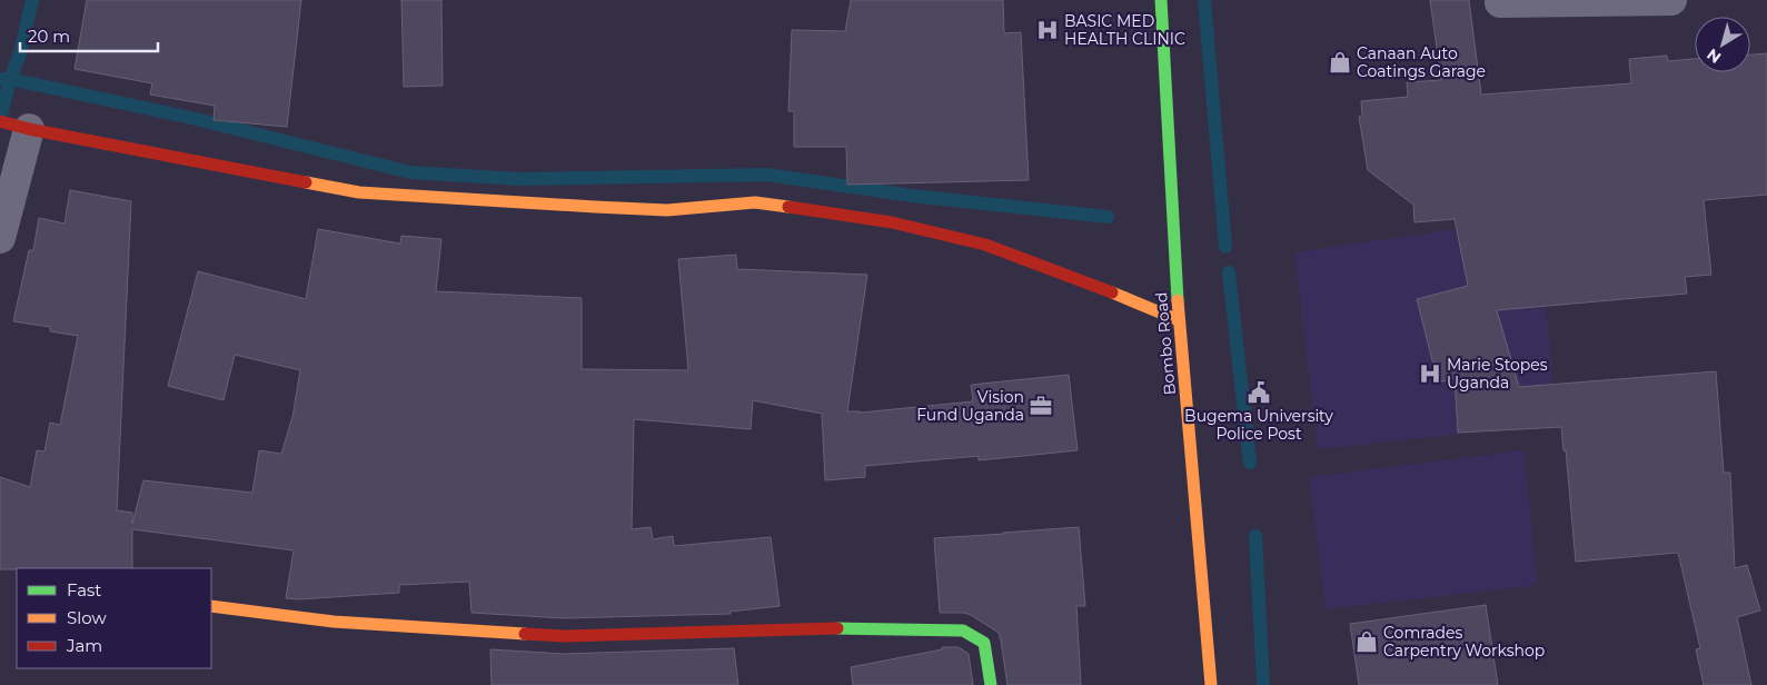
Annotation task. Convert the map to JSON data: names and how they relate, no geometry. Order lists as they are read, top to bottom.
{
  "streets": {
    "street": ["Bombo Road"]
  },
  "places": {
    "hospital": ["BASIC MED HEALTH CLINIC", "Marie Stopes Uganda"],
    "shop": ["Canaan Auto Coatings Garage", "Comrades Carpentry Workshop"],
    "public building": ["Bugema University Police Post"],
    "office": ["Vision Fund Uganda"]
  },
  "legend": ["Fast", "Slow", "Jam"],
  "scale_bar": "20 m",
  "north": "bottom left"
}
